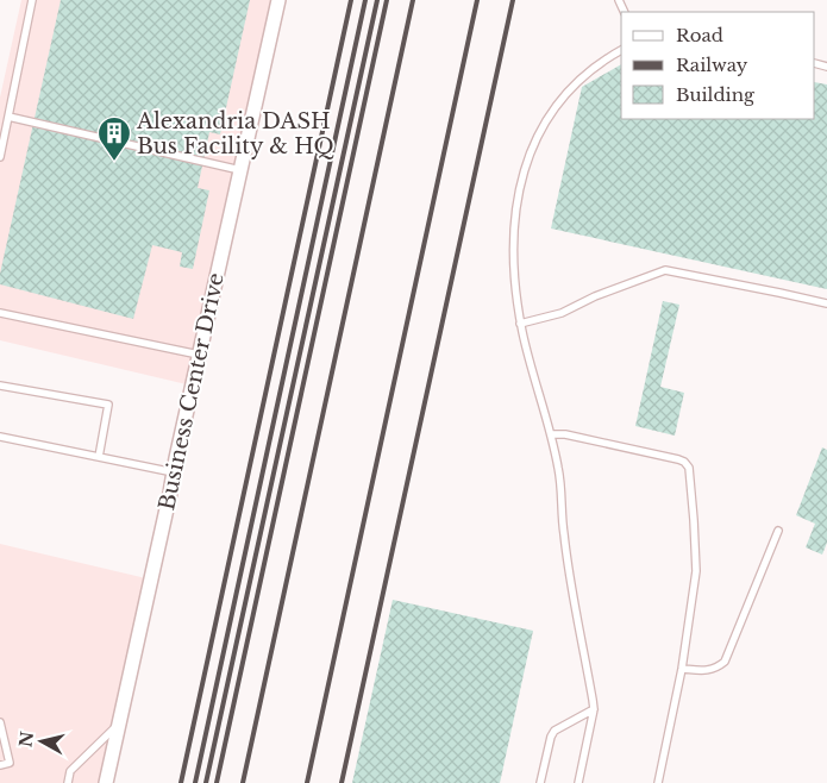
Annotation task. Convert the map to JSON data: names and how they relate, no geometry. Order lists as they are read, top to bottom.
{
  "streets": {
    "street": ["Business Center Drive"]
  },
  "places": {
    "building": ["Alexandria DASH Bus Facility & HQ"]
  },
  "legend": ["Road", "Railway", "Building"],
  "north": "left"
}
